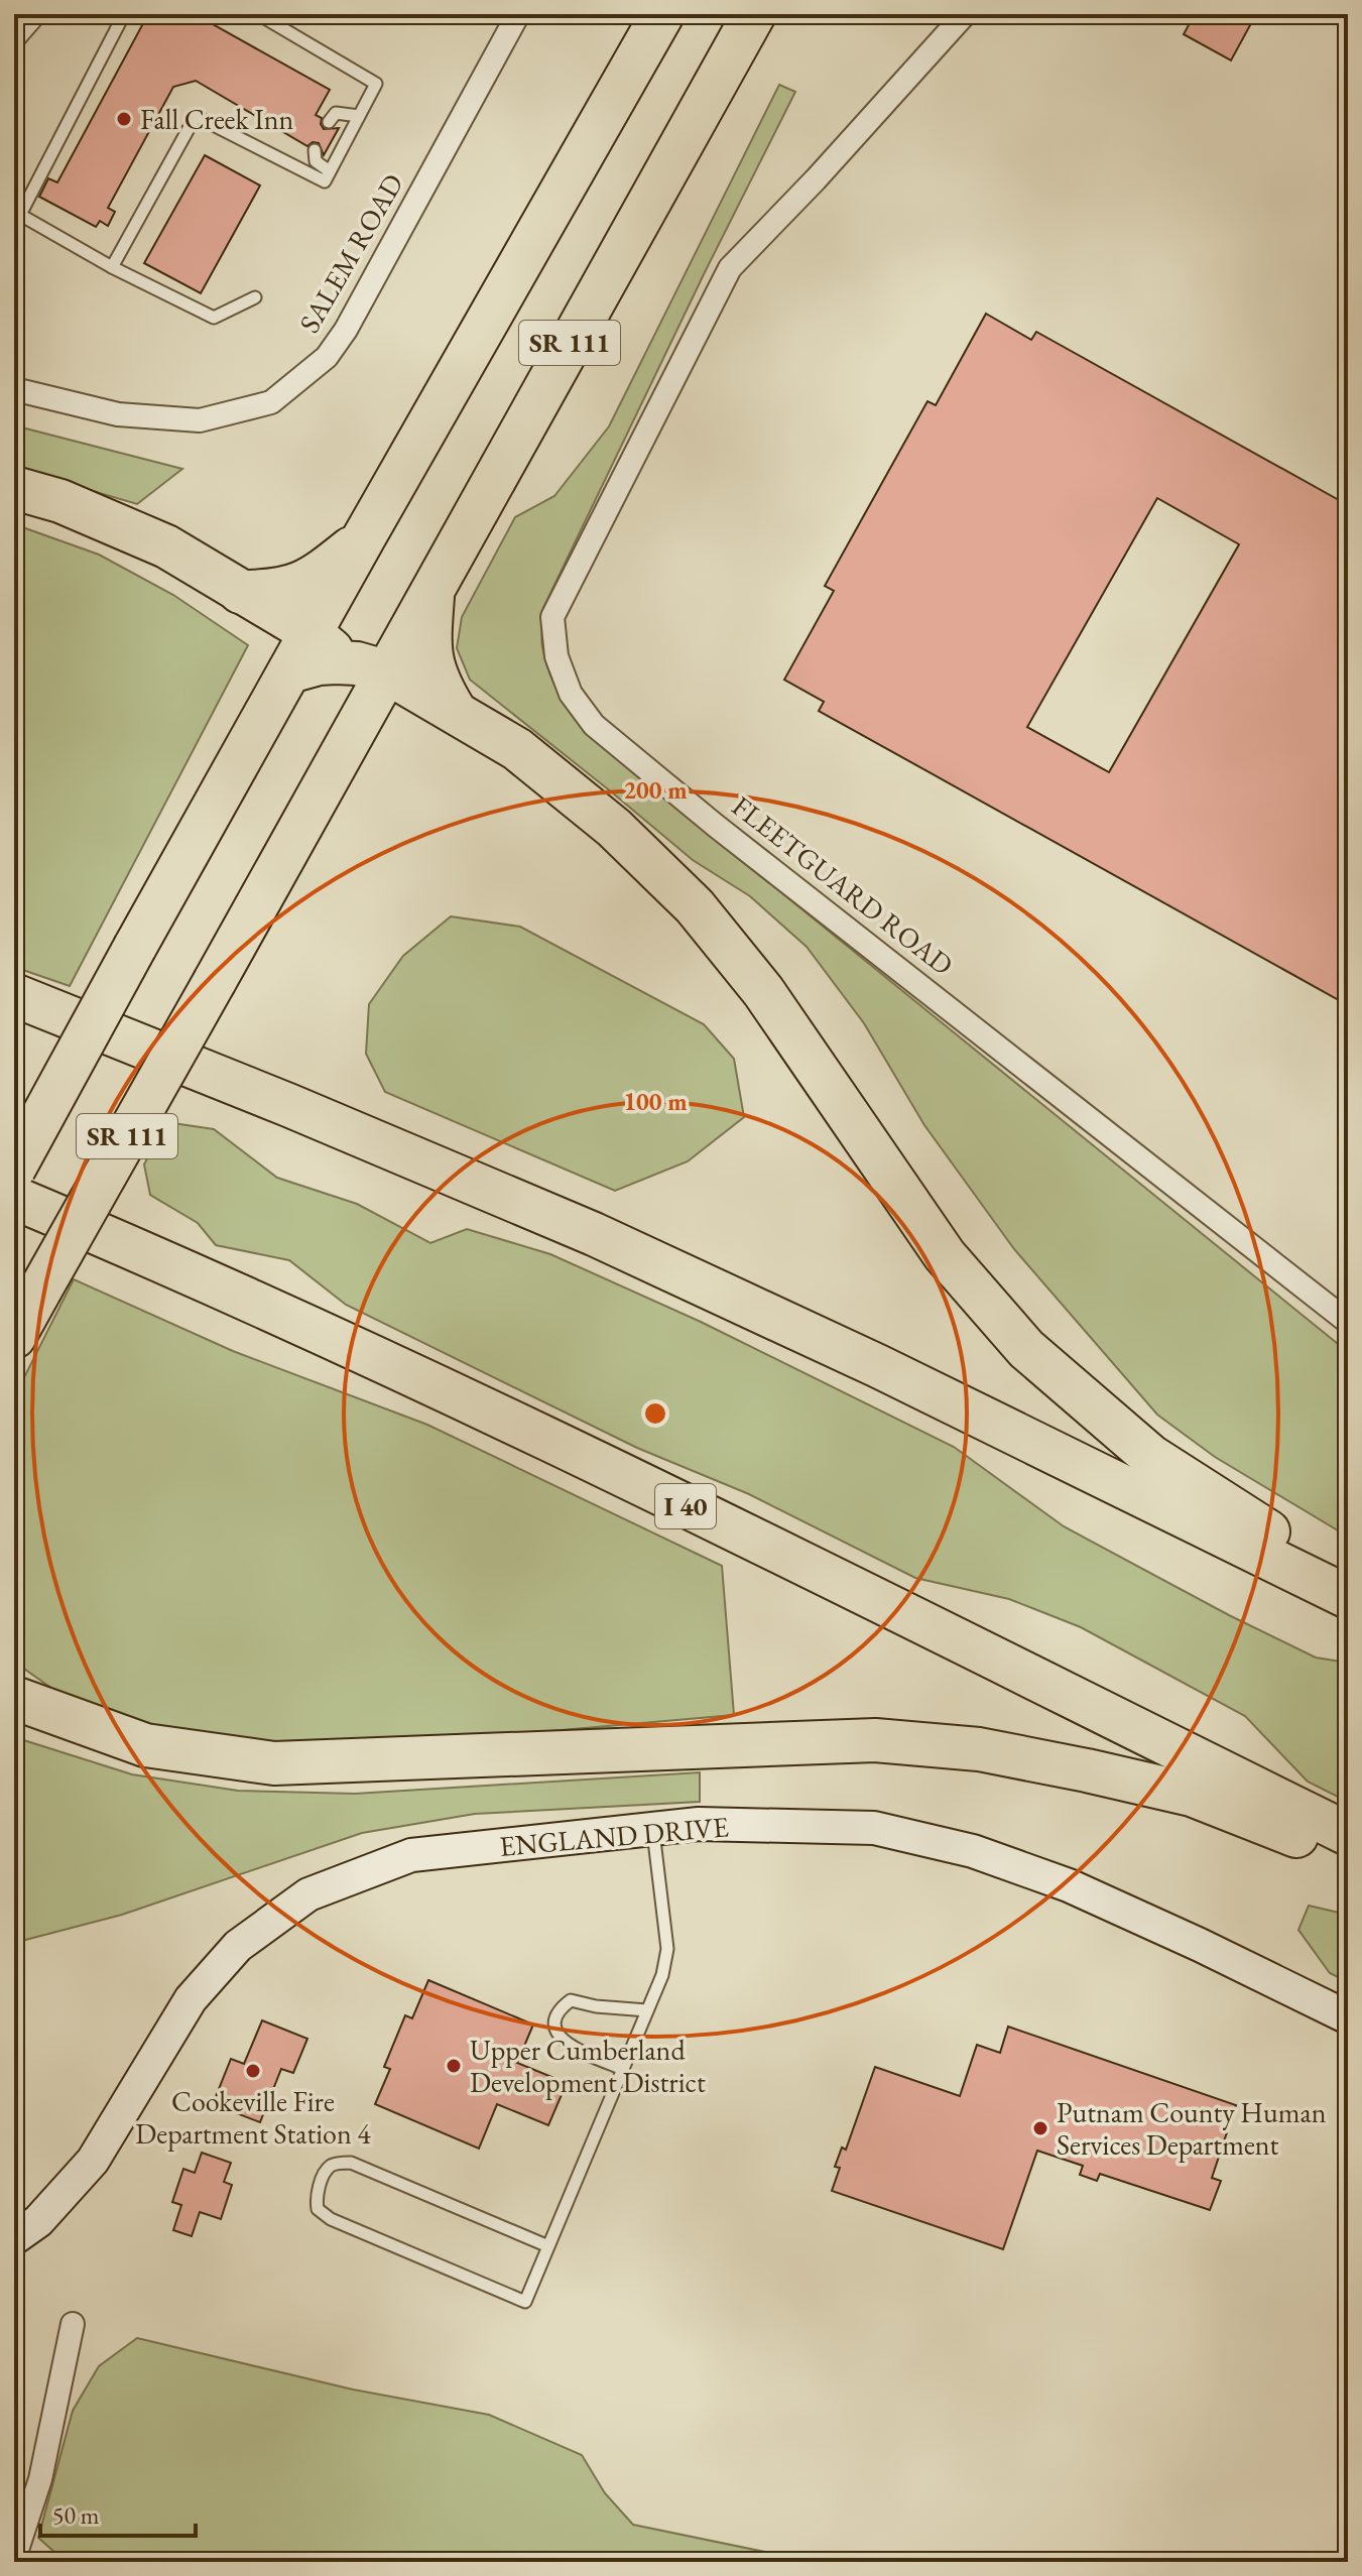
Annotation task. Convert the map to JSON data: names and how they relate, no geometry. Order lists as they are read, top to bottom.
{
  "streets": {
    "highway": ["SR 111", "I 40"],
    "street": ["SALEM ROAD", "FLEETGUARD ROAD", "ENGLAND DRIVE"]
  },
  "places": [
    "Fall Creek Inn",
    "Upper Cumberland Development District",
    "Cookeville Fire Department Station 4",
    "Putnam County Human Services Department"
  ],
  "scale_bar": "50 m",
  "rings": ["200 m", "100 m"]
}
